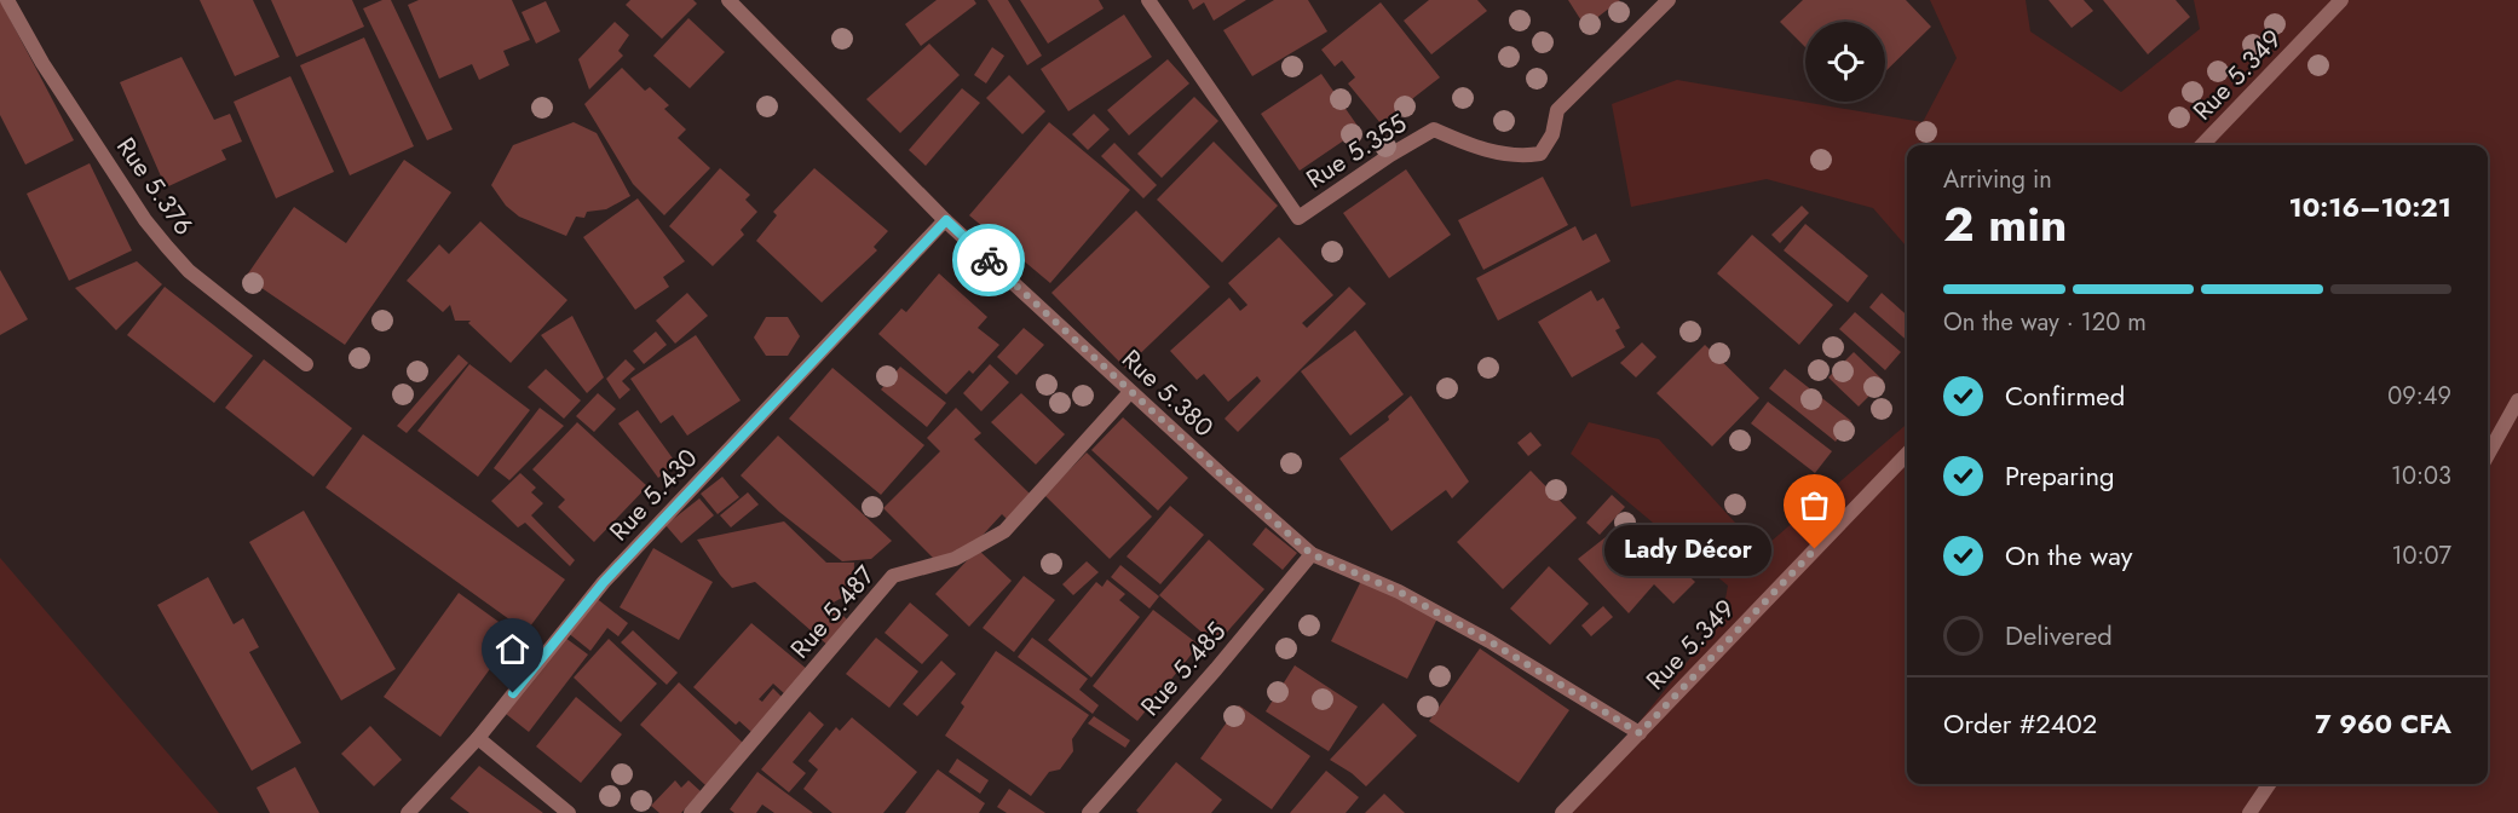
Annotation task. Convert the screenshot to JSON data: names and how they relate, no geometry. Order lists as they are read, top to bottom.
{
  "streets": {
    "street": [
      "Rue 5.349",
      "Rue 5.355",
      "Rue 5.376",
      "Rue 5.380",
      "Rue 5.430",
      "Rue 5.487",
      "Rue 5.485"
    ]
  },
  "crossings": [
    ["Rue 5.349", "Rue 5.380"],
    ["Rue 5.380", "Rue 5.430"],
    ["Rue 5.380", "Rue 5.487"],
    ["Rue 5.380", "Rue 5.485"]
  ],
  "places": ["Lady Décor"],
  "page": {
    "heading": ["2 min", "Arriving in", "10:16–10:21"],
    "panel": ["Order #2402", "7 960 CFA"],
    "bar": "On the way · 120 m",
    "list": [
      ["Confirmed", "09:49"],
      ["Preparing", "10:03"],
      ["On the way", "10:07"],
      "Delivered"
    ],
    "bubble": "Lady Décor"
  }
}
